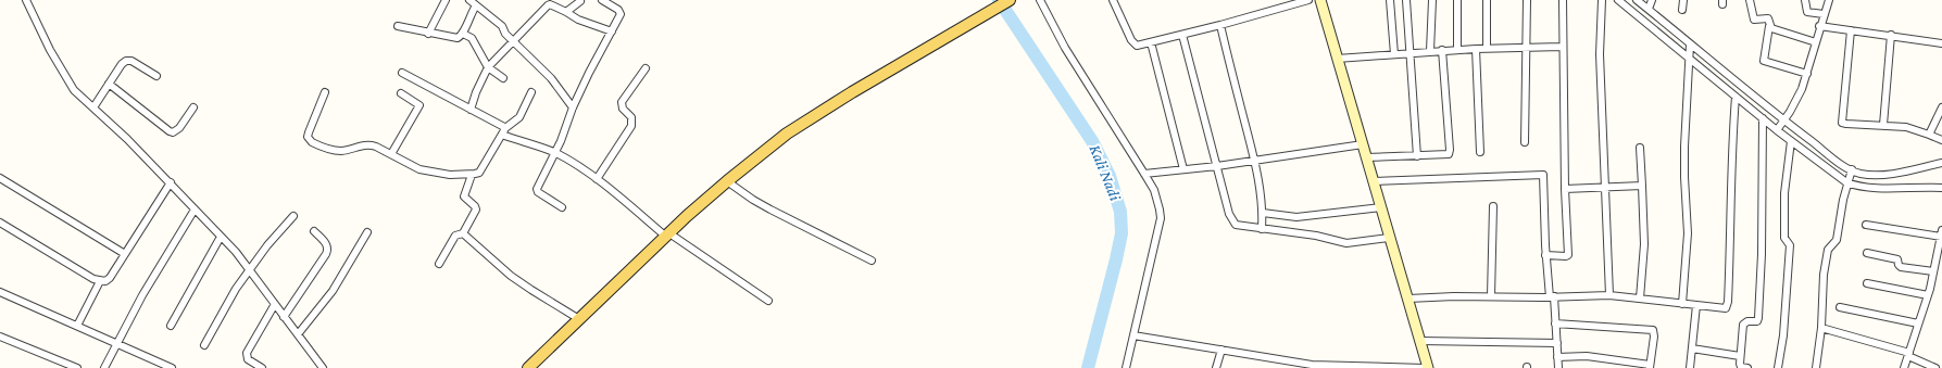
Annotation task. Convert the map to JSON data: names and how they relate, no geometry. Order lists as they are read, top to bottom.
{
  "water": ["Kali Nadi"]
}
